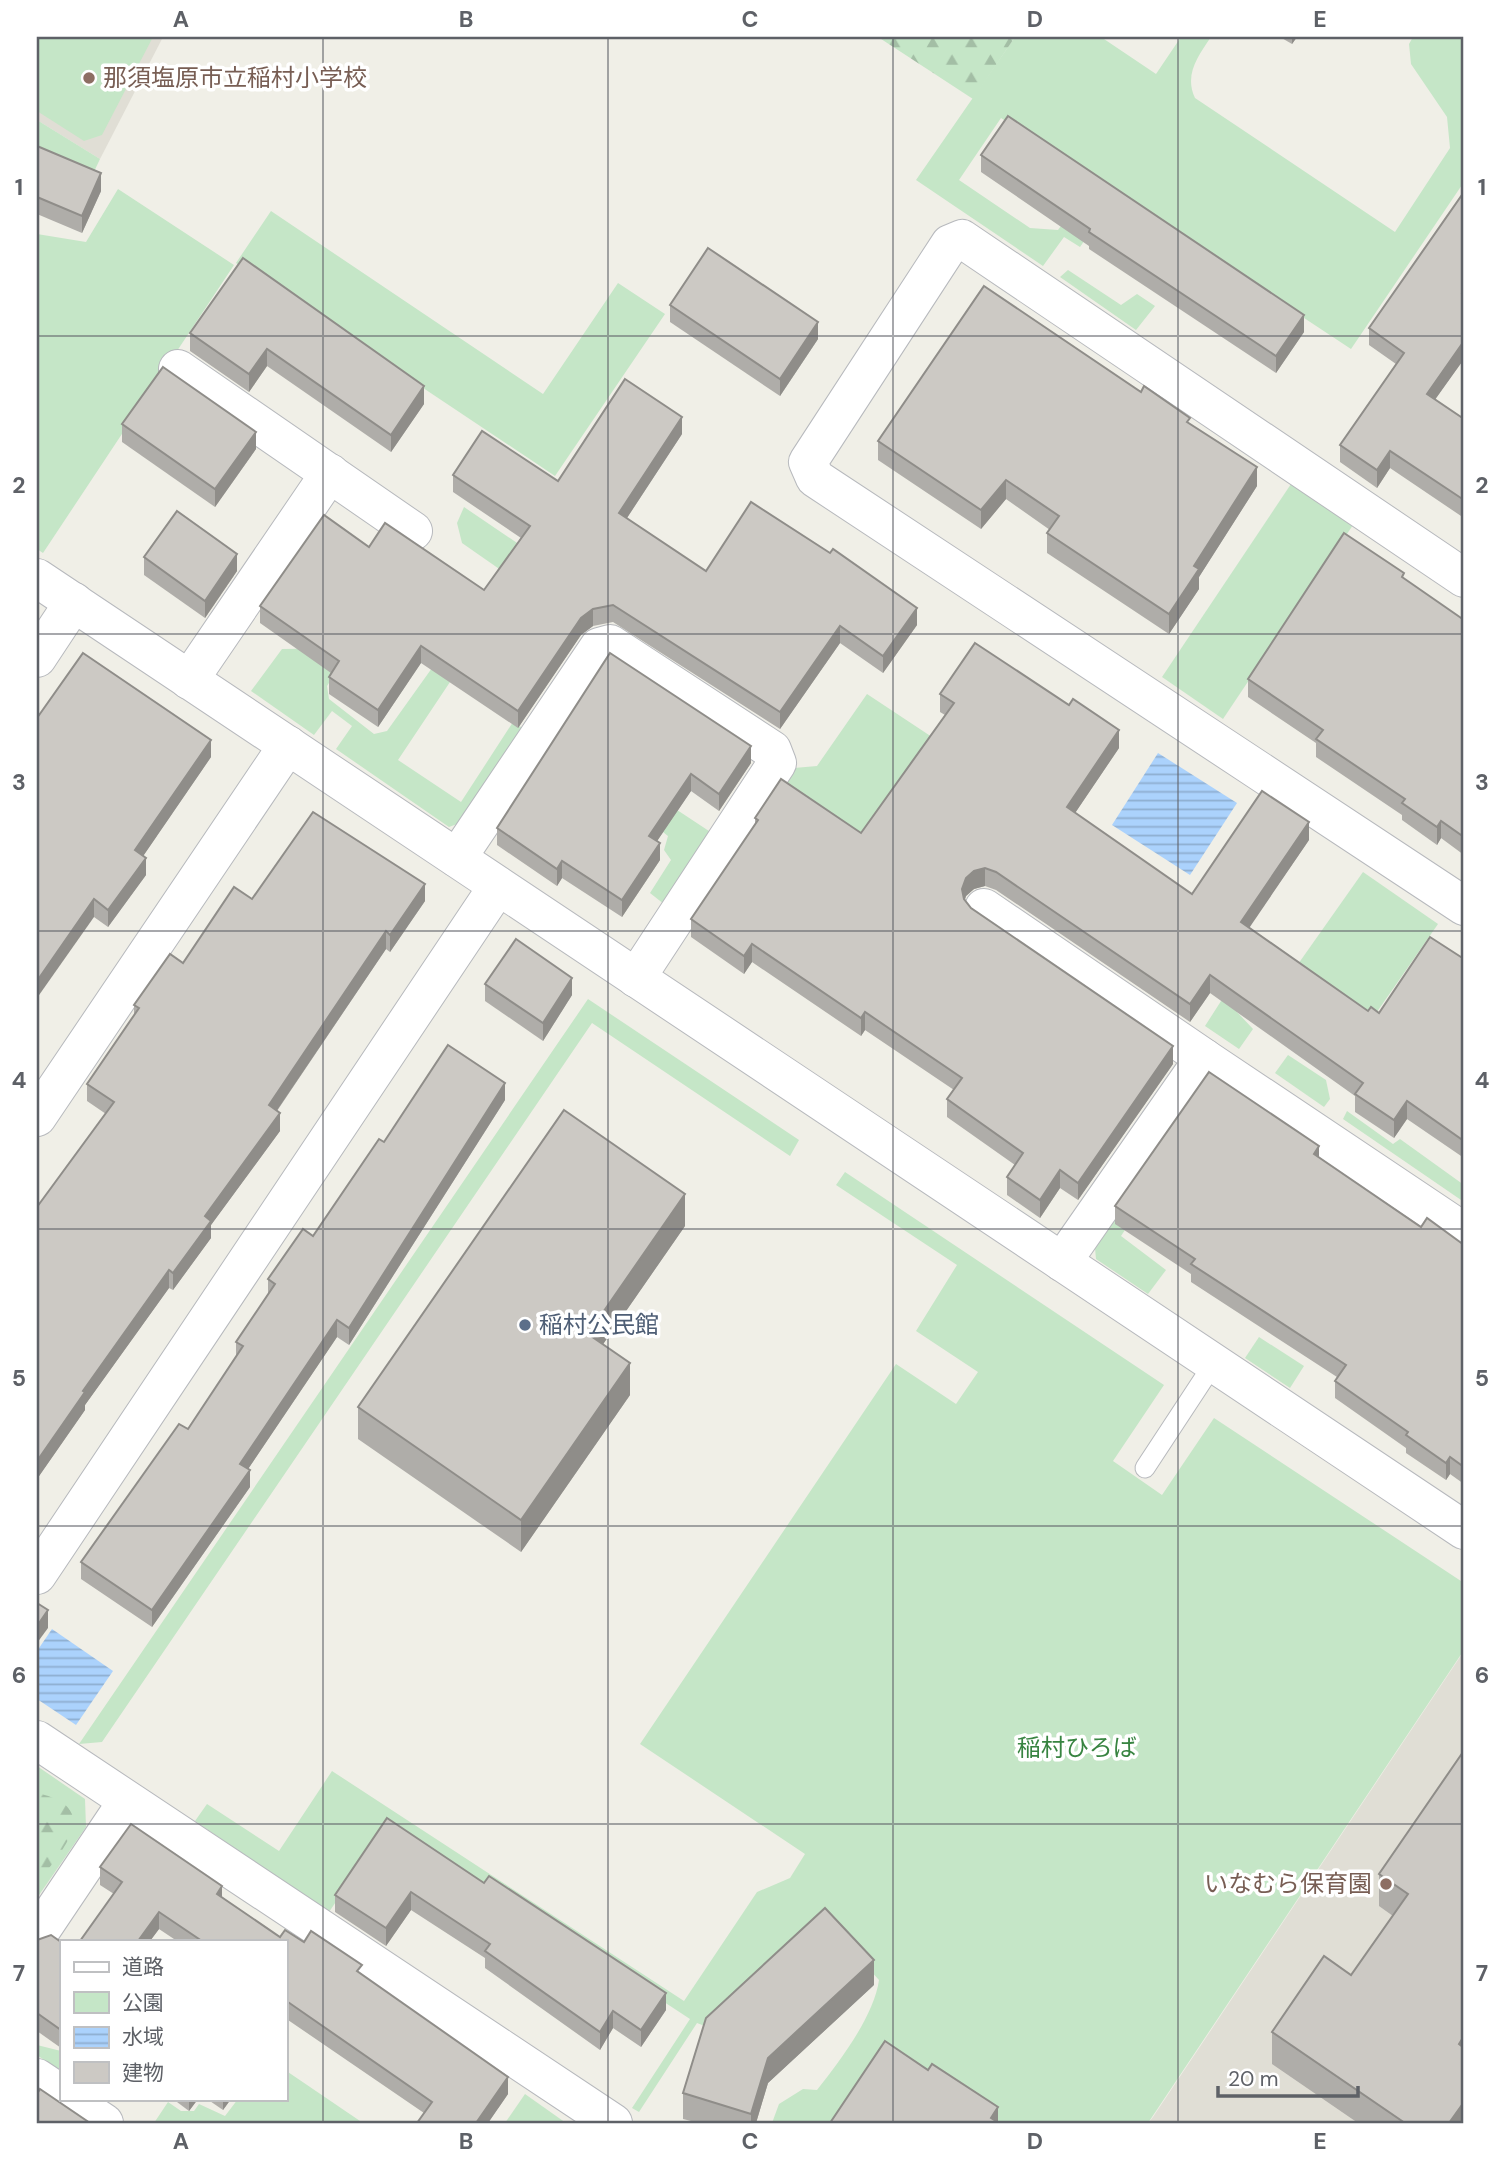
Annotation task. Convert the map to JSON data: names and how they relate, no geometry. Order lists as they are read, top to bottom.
{
  "parks": ["稲村ひろば"],
  "places": ["那須塩原市立稲村小学校", "稲村公民館", "いなむら保育園"],
  "legend": [
    "道路",
    "公園",
    "水域",
    "建物"
  ],
  "scale_bar": "20 m",
  "grid": {
    "columns": [
      "A",
      "B",
      "C",
      "D",
      "E"
    ],
    "rows": [
      "1",
      "2",
      "3",
      "4",
      "5",
      "6",
      "7"
    ]
  }
}
